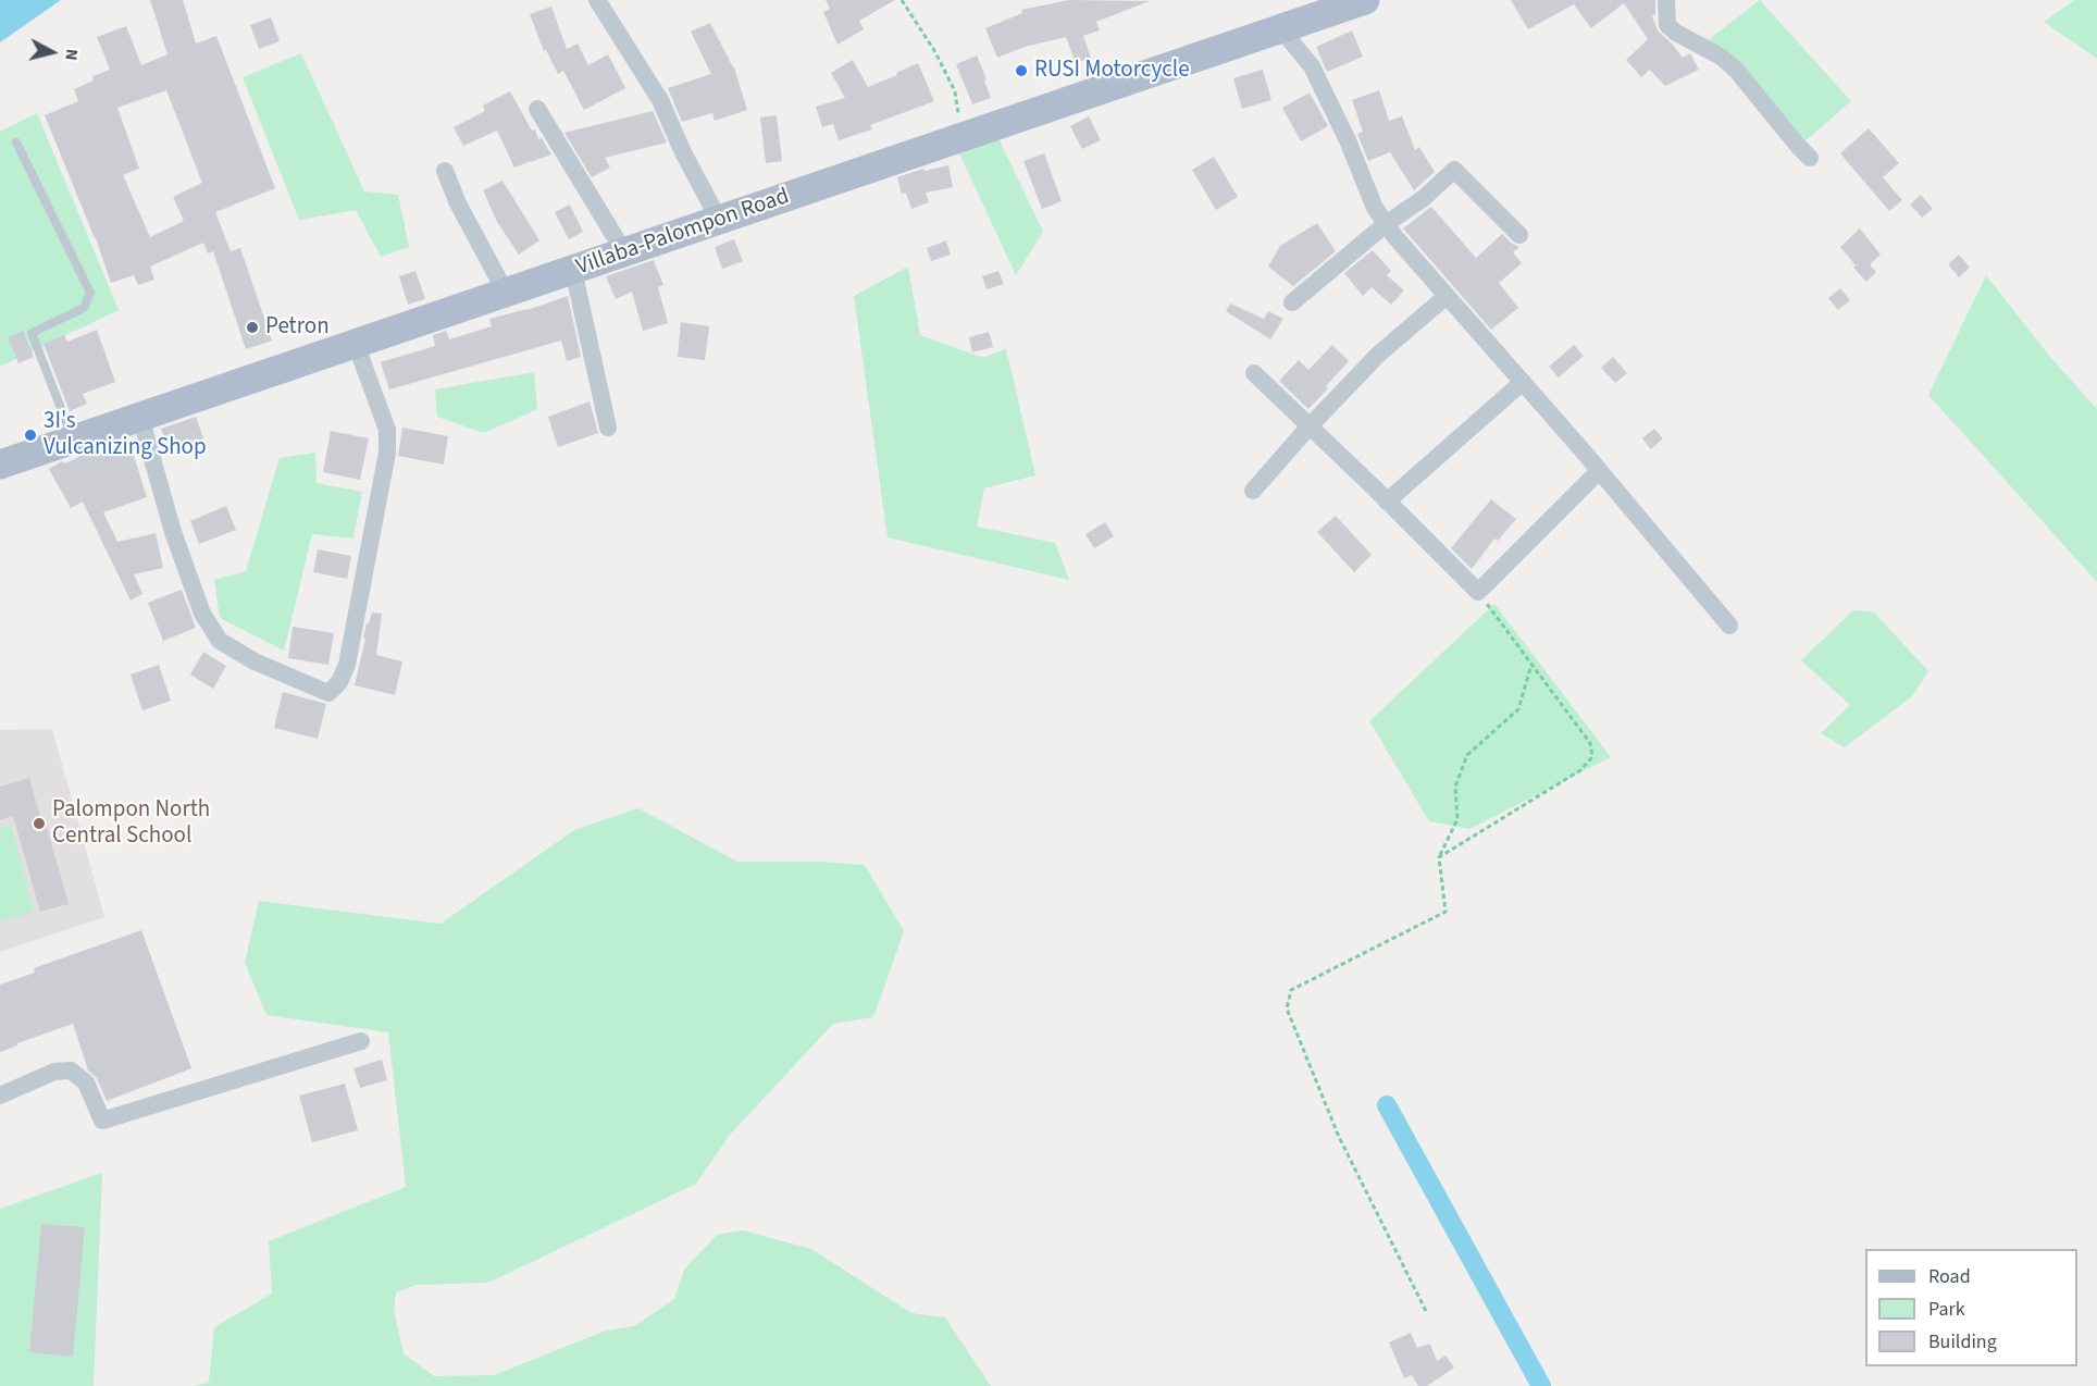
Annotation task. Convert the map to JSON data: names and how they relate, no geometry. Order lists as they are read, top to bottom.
{
  "streets": {
    "main road": ["Villaba-Palompon Road"]
  },
  "places": [
    "RUSI Motorcycle",
    "Petron",
    "3I's Vulcanizing Shop",
    "Palompon North Central School"
  ],
  "legend": ["Road", "Park", "Building"],
  "north": "right"
}
